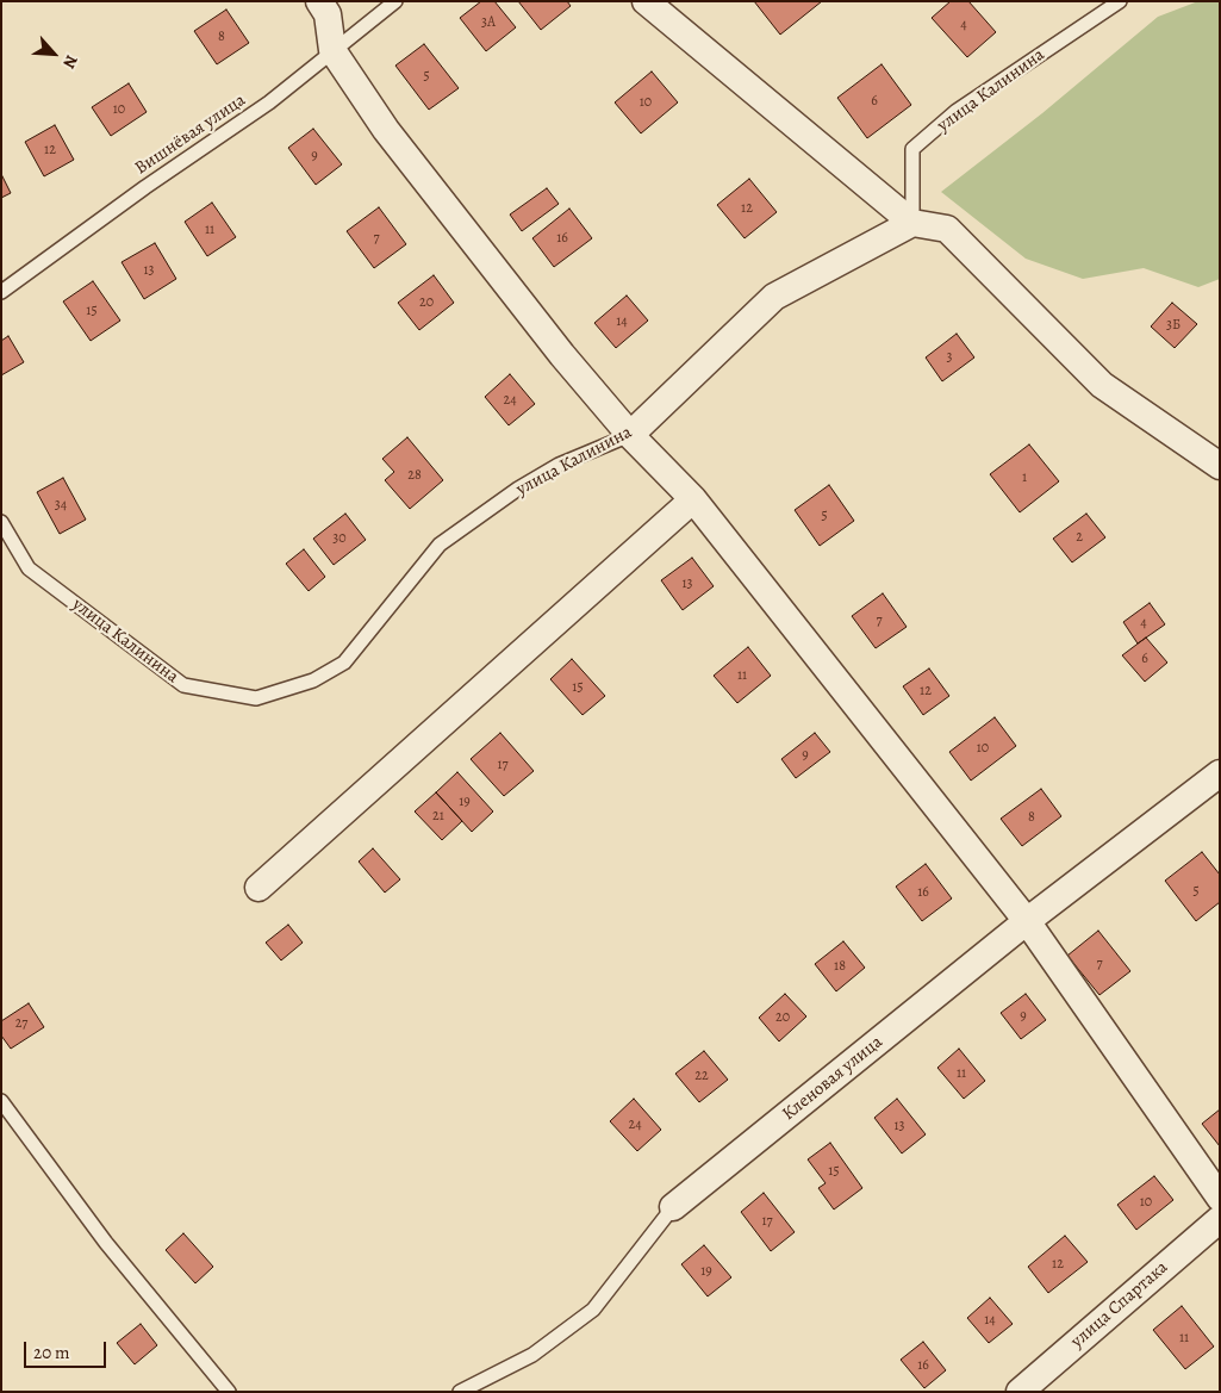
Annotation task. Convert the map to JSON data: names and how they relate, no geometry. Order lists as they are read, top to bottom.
{
  "streets": {
    "street": ["улица Калинина", "Кленовая улица", "улица Спартака"],
    "lane": ["Вишнёвая улица"]
  },
  "house_numbers": [
    "3А",
    "4",
    "8",
    "5",
    "6",
    "10",
    "10",
    "12",
    "9",
    "12",
    "11",
    "7",
    "16",
    "13",
    "20",
    "15",
    "14",
    "3Б",
    "3",
    "24",
    "28",
    "1",
    "34",
    "5",
    "2",
    "30",
    "13",
    "7",
    "4",
    "6",
    "11",
    "15",
    "12",
    "10",
    "9",
    "17",
    "19",
    "21",
    "8",
    "5",
    "16",
    "7",
    "18",
    "9",
    "20",
    "27",
    "11",
    "22",
    "24",
    "13",
    "15",
    "10",
    "17",
    "12",
    "19",
    "14",
    "11",
    "16"
  ],
  "scale_bar": "20 m",
  "north": "bottom right"
}
